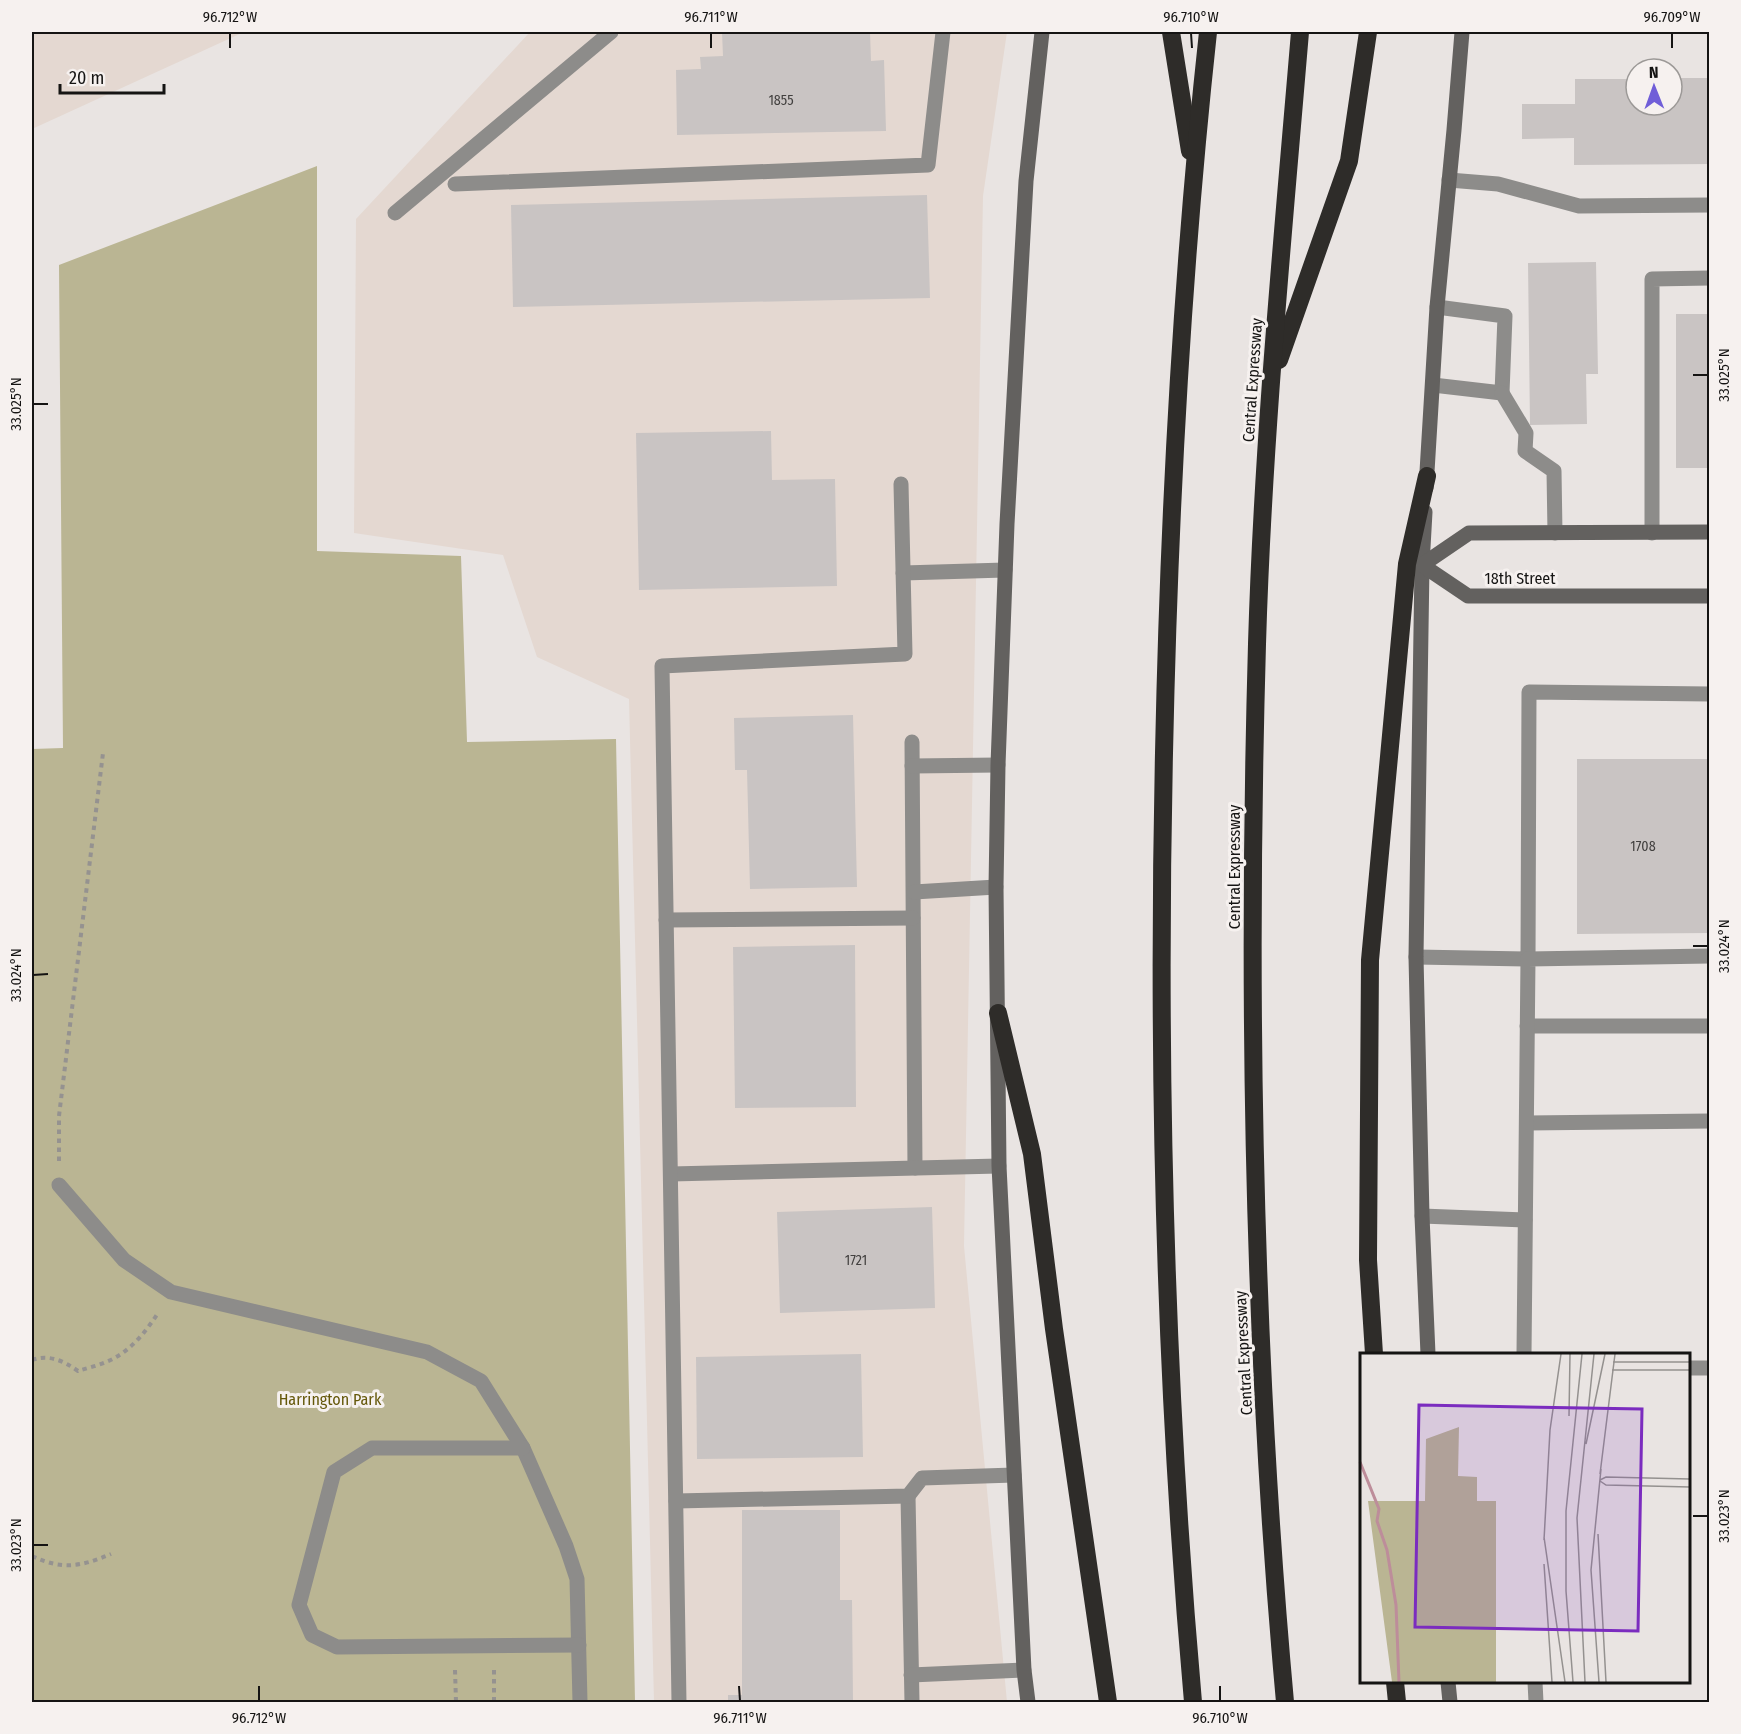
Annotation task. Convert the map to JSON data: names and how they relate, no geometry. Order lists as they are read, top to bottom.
{
  "streets": {
    "highway": ["Central Expressway"],
    "main road": ["18th Street"]
  },
  "parks": ["Harrington Park"],
  "house_numbers": ["1855", "1708", "1721"],
  "scale_bar": "20 m",
  "north": "top",
  "coordinates": [
    "96.712°W",
    "96.711°W",
    "96.710°W",
    "96.709°W",
    "33.025°N",
    "33.024°N",
    "33.023°N"
  ]
}
